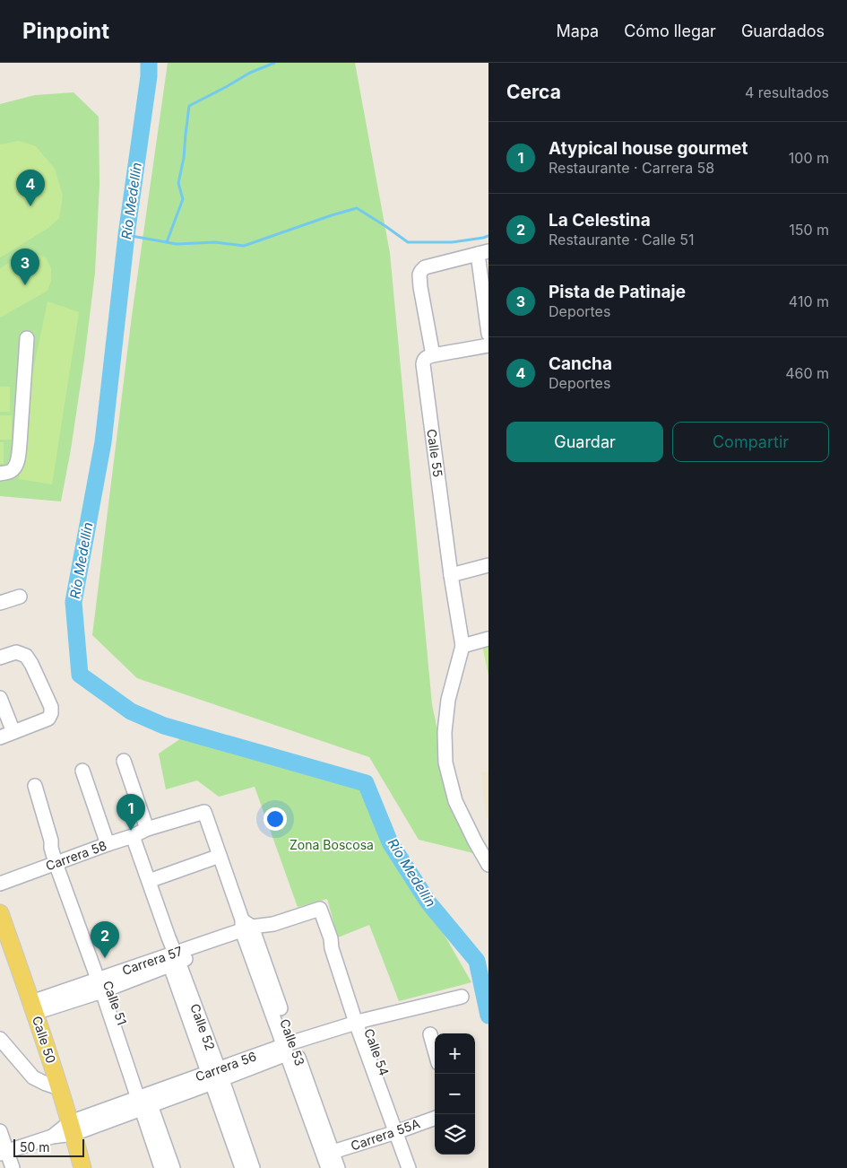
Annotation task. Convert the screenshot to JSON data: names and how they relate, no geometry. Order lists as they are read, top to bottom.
{
  "streets": {
    "main road": ["Calle 50"],
    "street": [
      "Calle 55",
      "Carrera 58",
      "Carrera 57",
      "Calle 51",
      "Calle 52",
      "Calle 53",
      "Calle 54",
      "Carrera 56",
      "Carrera 55A"
    ]
  },
  "crossings": [
    ["Carrera 58", "Calle 51"],
    ["Carrera 58", "Calle 52"],
    ["Carrera 58", "Calle 53"],
    ["Carrera 57", "Calle 51"],
    ["Carrera 57", "Calle 52"],
    ["Carrera 57", "Calle 50"],
    ["Carrera 57", "Calle 53"],
    ["Carrera 57", "Calle 54"],
    ["Calle 51", "Carrera 56"],
    ["Calle 52", "Carrera 56"],
    ["Calle 50", "Carrera 56"],
    ["Calle 53", "Carrera 56"],
    ["Calle 53", "Carrera 55A"],
    ["Calle 54", "Carrera 56"],
    ["Calle 54", "Carrera 55A"]
  ],
  "water": ["Río Medellín"],
  "parks": ["Zona Boscosa"],
  "scale_bar": "50 m",
  "page": {
    "header": "Pinpoint",
    "nav": ["Mapa", "Cómo llegar", "Guardados"],
    "heading": ["Cerca", "4 resultados"],
    "list": [
      {
        "mark": "1",
        "name": "Atypical house gourmet",
        "note": "Restaurante · Carrera 58",
        "value": "100 m"
      },
      {
        "mark": "2",
        "name": "La Celestina",
        "note": "Restaurante · Calle 51",
        "value": "150 m"
      },
      {
        "mark": "3",
        "name": "Pista de Patinaje",
        "note": "Deportes",
        "value": "410 m"
      },
      {
        "mark": "4",
        "name": "Cancha",
        "note": "Deportes",
        "value": "460 m"
      }
    ],
    "pins": [
      "4",
      "3",
      "1",
      "2"
    ],
    "buttons": ["Guardar", "Compartir"],
    "map_buttons": ["+", "−"],
    "scale": "50 m"
  }
}
